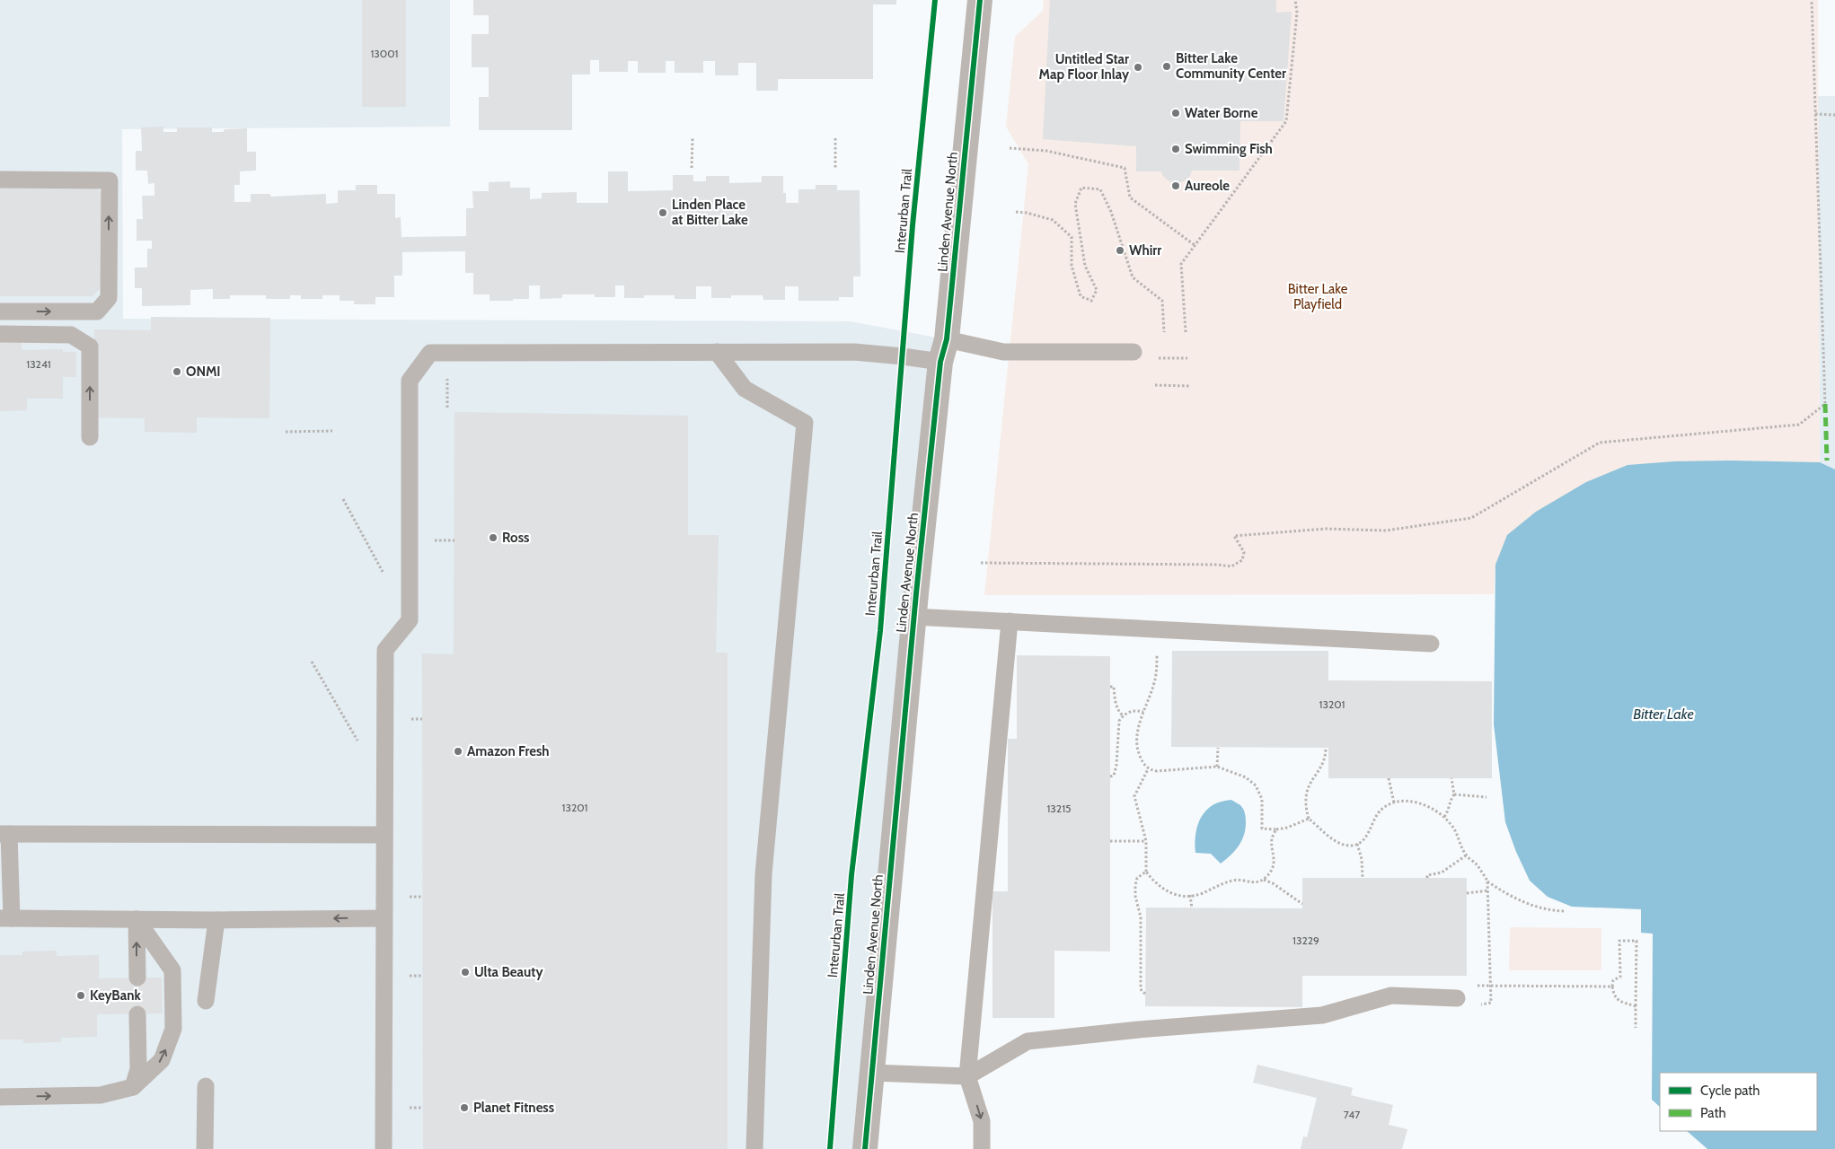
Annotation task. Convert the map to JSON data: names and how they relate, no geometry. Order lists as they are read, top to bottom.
{
  "streets": {
    "street": ["Linden Avenue North"],
    "cycle path": ["Interurban Trail"]
  },
  "water": ["Bitter Lake"],
  "parks": ["Bitter Lake Playfield"],
  "places": [
    "Bitter Lake Community Center",
    "Untitled Star Map Floor Inlay",
    "Water Borne",
    "Swimming Fish",
    "Aureole",
    "Linden Place at Bitter Lake",
    "Whirr",
    "ONMI",
    "Ross",
    "Amazon Fresh",
    "Ulta Beauty",
    "KeyBank",
    "Planet Fitness"
  ],
  "house_numbers": [
    "13001",
    "13241",
    "13201",
    "13201",
    "13215",
    "13229",
    "747"
  ],
  "legend": ["Cycle path", "Path"]
}
